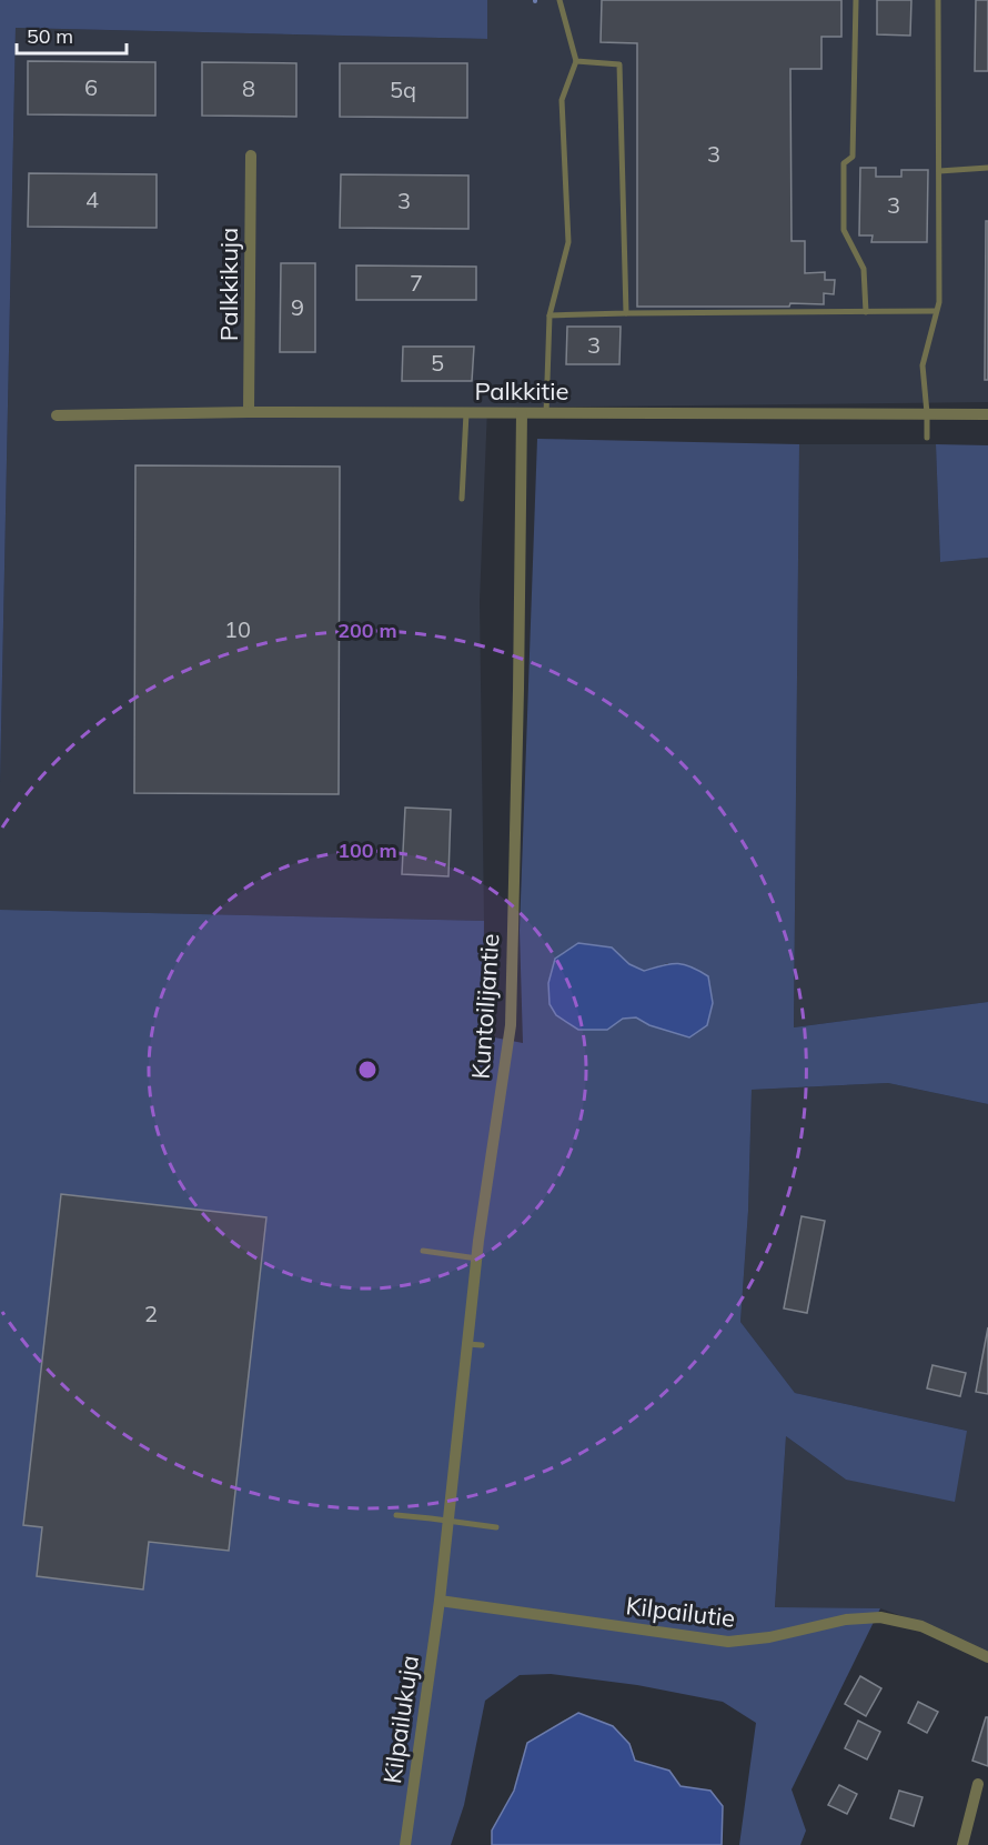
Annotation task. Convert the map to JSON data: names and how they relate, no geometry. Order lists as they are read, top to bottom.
{
  "streets": {
    "street": [
      "Palkkikuja",
      "Palkkitie",
      "Kuntoilijantie",
      "Kilpailutie",
      "Kilpailukuja"
    ]
  },
  "crossings": [
    ["Palkkikuja", "Palkkitie"],
    ["Palkkitie", "Kuntoilijantie"],
    ["Kuntoilijantie", "Kilpailutie"],
    ["Kuntoilijantie", "Kilpailukuja"],
    ["Kilpailutie", "Kilpailukuja"]
  ],
  "house_numbers": [
    "6",
    "8",
    "5q",
    "3",
    "4",
    "3",
    "3",
    "7",
    "9",
    "3",
    "5",
    "10",
    "2"
  ],
  "scale_bar": "50 m",
  "rings": ["200 m", "100 m"]
}
